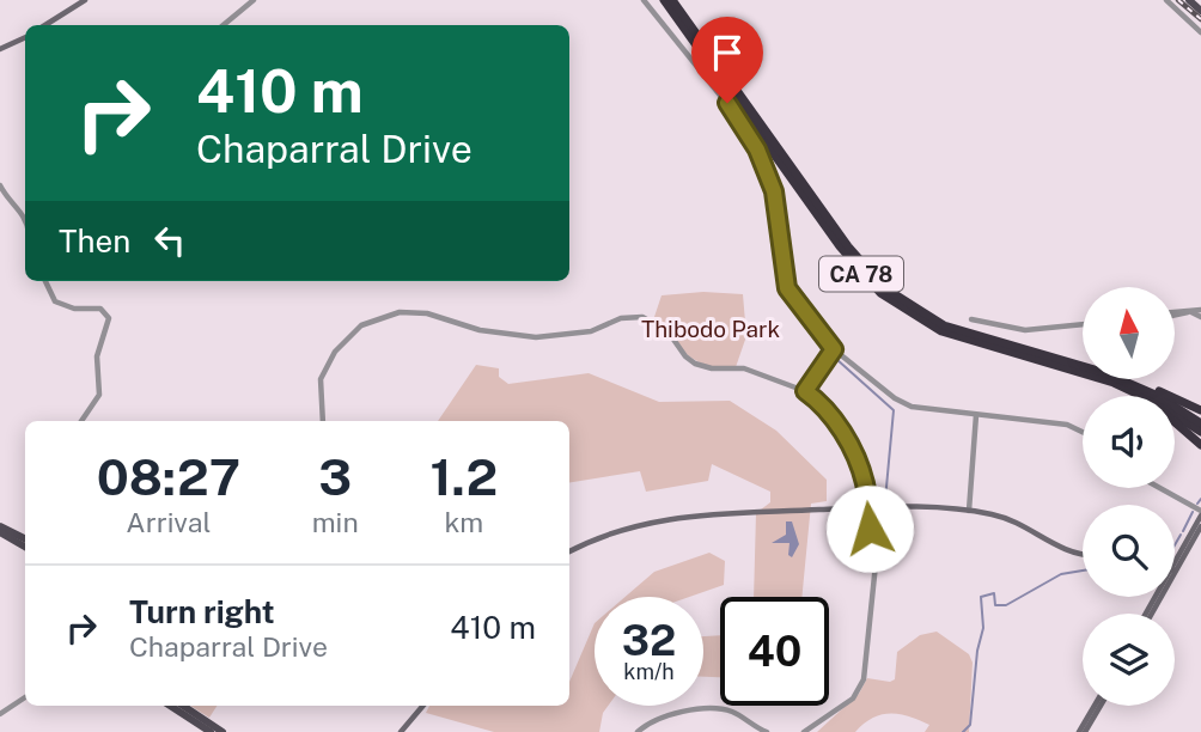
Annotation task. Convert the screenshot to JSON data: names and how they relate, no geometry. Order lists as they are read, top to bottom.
{
  "streets": {
    "highway": ["CA 78"]
  },
  "parks": ["Thibodo Park"],
  "north": "top",
  "page": {
    "turn": ["410 m", "Chaparral Drive"],
    "then": "Then",
    "eta": [
      "08:27",
      "Arrival",
      "3",
      "min",
      "1.2",
      "km"
    ],
    "list": [
      {
        "name": "Turn right",
        "note": "Chaparral Drive",
        "value": "410 m"
      }
    ],
    "speed": "32 km/h",
    "limit": "40"
  }
}
